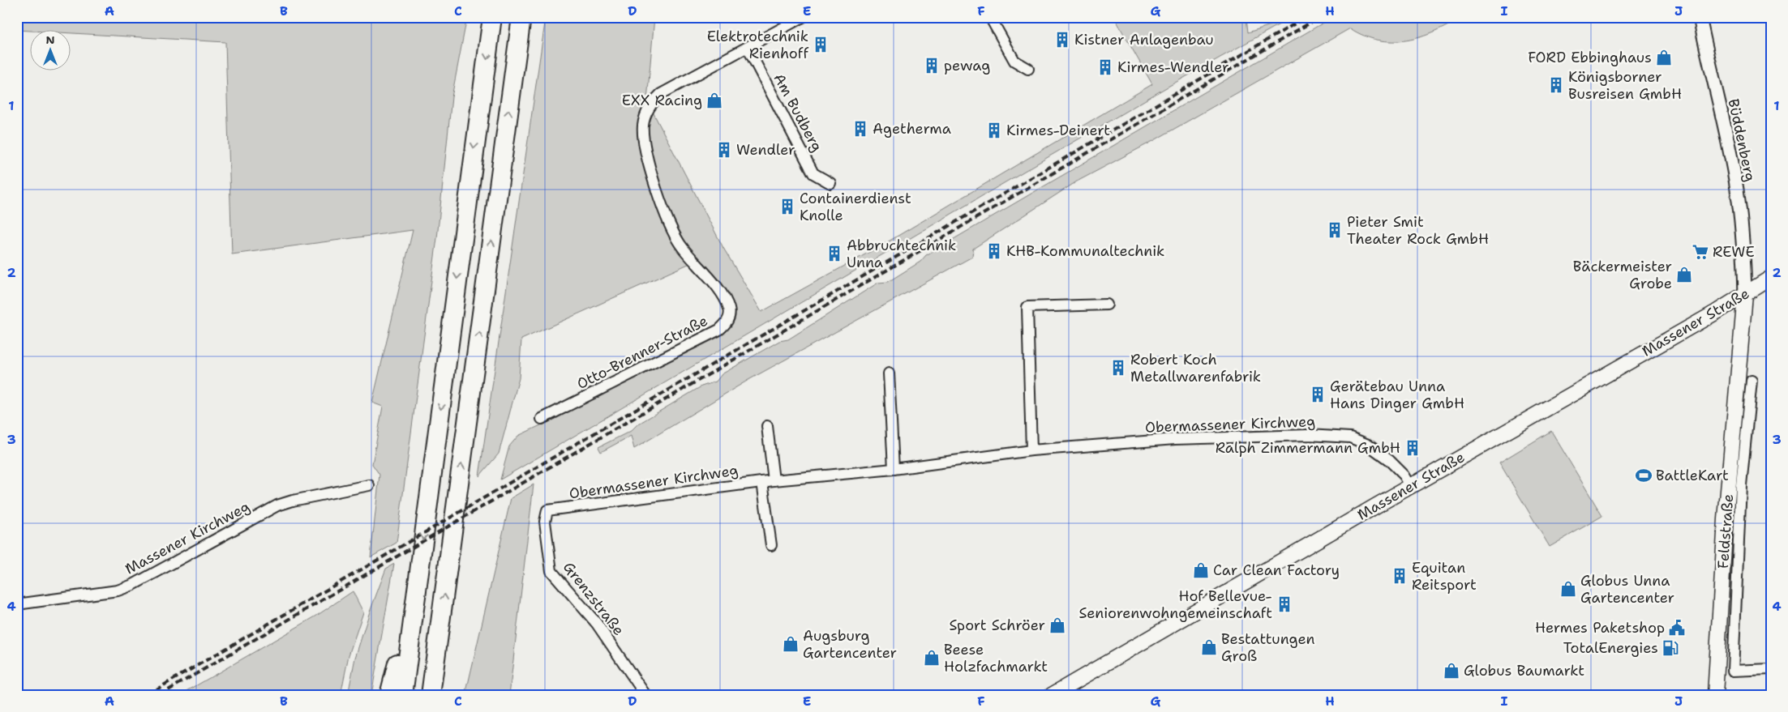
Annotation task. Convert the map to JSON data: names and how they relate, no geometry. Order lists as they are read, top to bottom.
{
  "streets": {
    "main road": ["Massener Straße", "Feldstraße"],
    "street": [
      "Am Budberg",
      "Büddenberg",
      "Otto-Brenner-Straße",
      "Obermassener Kirchweg",
      "Massener Kirchweg",
      "Grenzstraße"
    ]
  },
  "crossings": [
    ["Am Budberg", "Otto-Brenner-Straße"],
    ["Büddenberg", "Massener Straße"],
    ["Büddenberg", "Feldstraße"],
    ["Massener Straße", "Obermassener Kirchweg"],
    ["Massener Straße", "Feldstraße"],
    ["Obermassener Kirchweg", "Grenzstraße"]
  ],
  "places": {
    "building": [
      "Kistner Anlagenbau",
      "Elektrotechnik Rienhoff",
      "pewag",
      "Kirmes-Wendler",
      "Königsborner Busreisen GmbH",
      "Agetherma",
      "Kirmes-Deinert",
      "Wendler",
      "Containerdienst Knolle",
      "Pieter Smit Theater Rock GmbH",
      "KHB-Kommunaltechnik",
      "Abbruchtechnik Unna",
      "Robert Koch Metallwarenfabrik",
      "Gerätebau Unna Hans Dinger GmbH",
      "Ralph Zimmermann GmbH",
      "Equitan Reitsport",
      "Hof Bellevue- Seniorenwohngemeinschaft"
    ],
    "shop": [
      "FORD Ebbinghaus",
      "EXX Racing",
      "Bäckermeister Grobe",
      "Car Clean Factory",
      "Globus Unna Gartencenter",
      "Sport Schröer",
      "Augsburg Gartencenter",
      "Bestattungen Groß",
      "Beese Holzfachmarkt",
      "Globus Baumarkt"
    ],
    "supermarket": ["REWE"],
    "sports": ["BattleKart"],
    "public building": ["Hermes Paketshop"],
    "fuel station": ["TotalEnergies"]
  },
  "north": "top",
  "grid": {
    "columns": [
      "A",
      "B",
      "C",
      "D",
      "E",
      "F",
      "G",
      "H",
      "I",
      "J"
    ],
    "rows": [
      "1",
      "2",
      "3",
      "4"
    ]
  }
}
